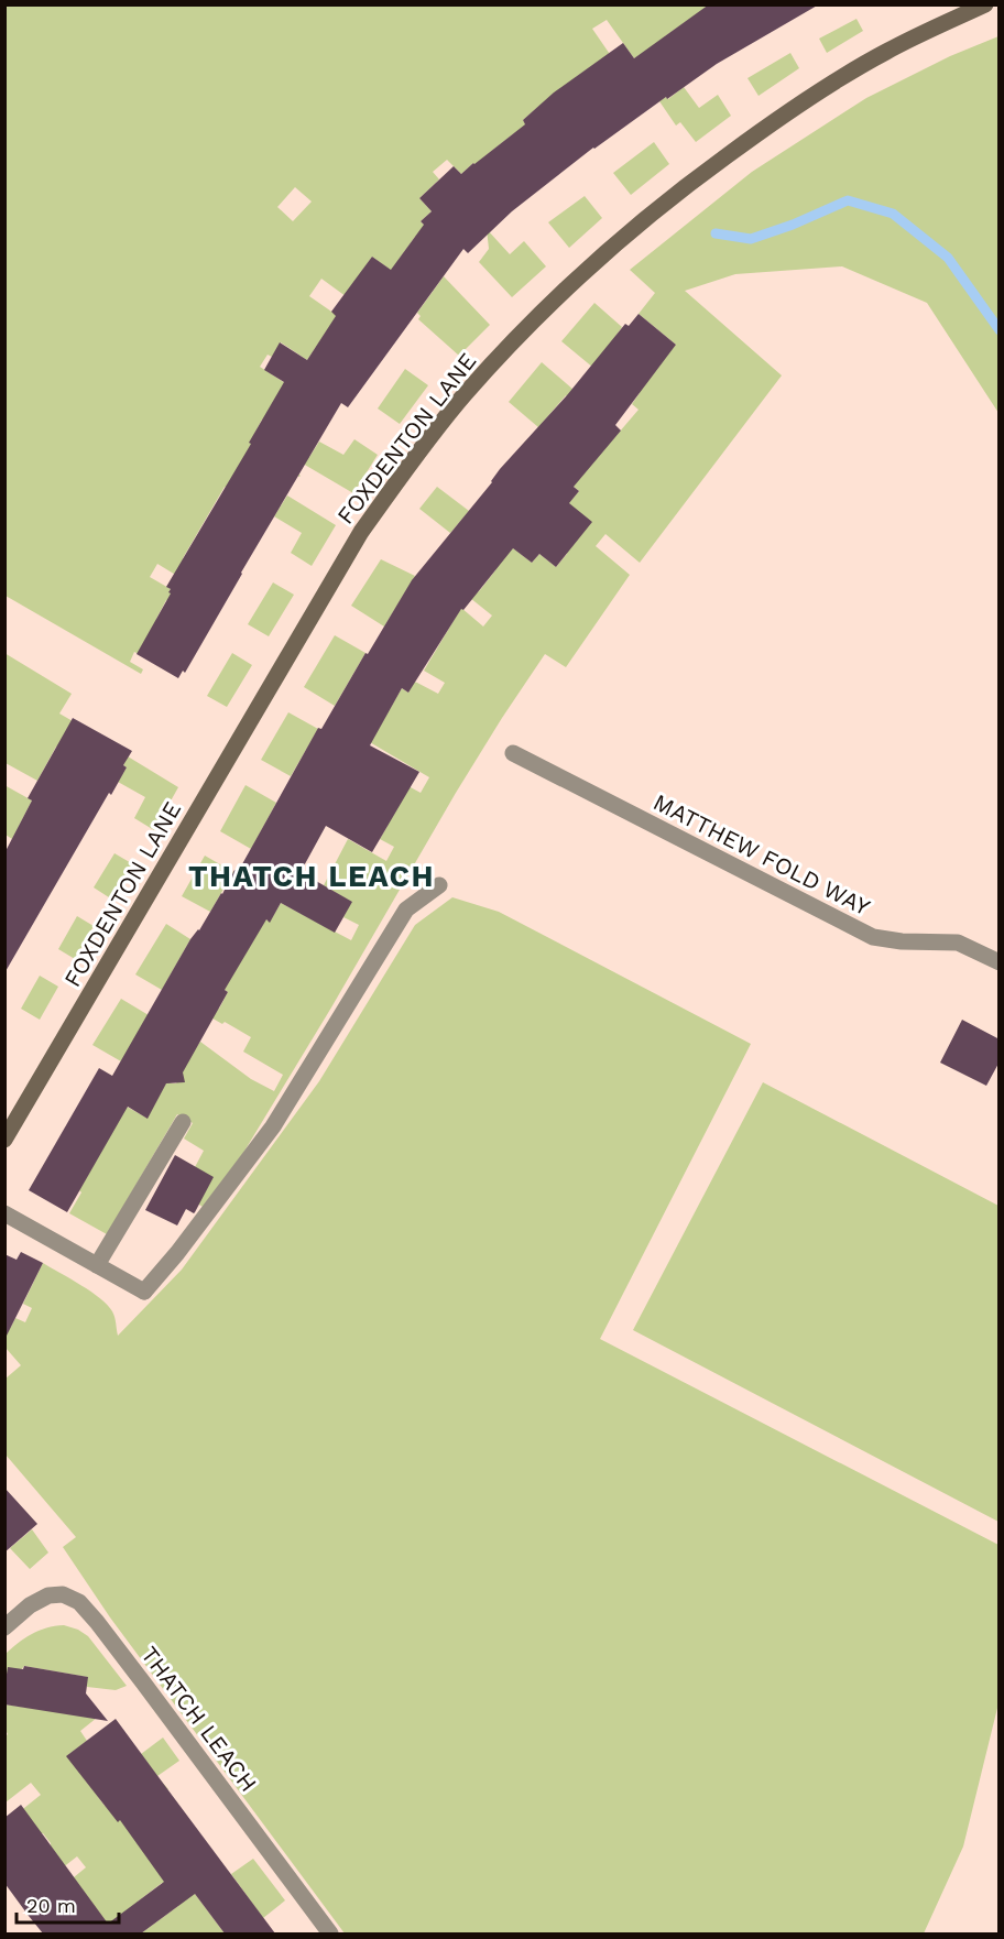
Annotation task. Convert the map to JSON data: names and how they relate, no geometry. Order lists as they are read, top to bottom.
{
  "streets": {
    "main road": ["FOXDENTON LANE"],
    "street": ["MATTHEW FOLD WAY", "THATCH LEACH"]
  },
  "districts": ["THATCH LEACH"],
  "scale_bar": "20 m"
}
